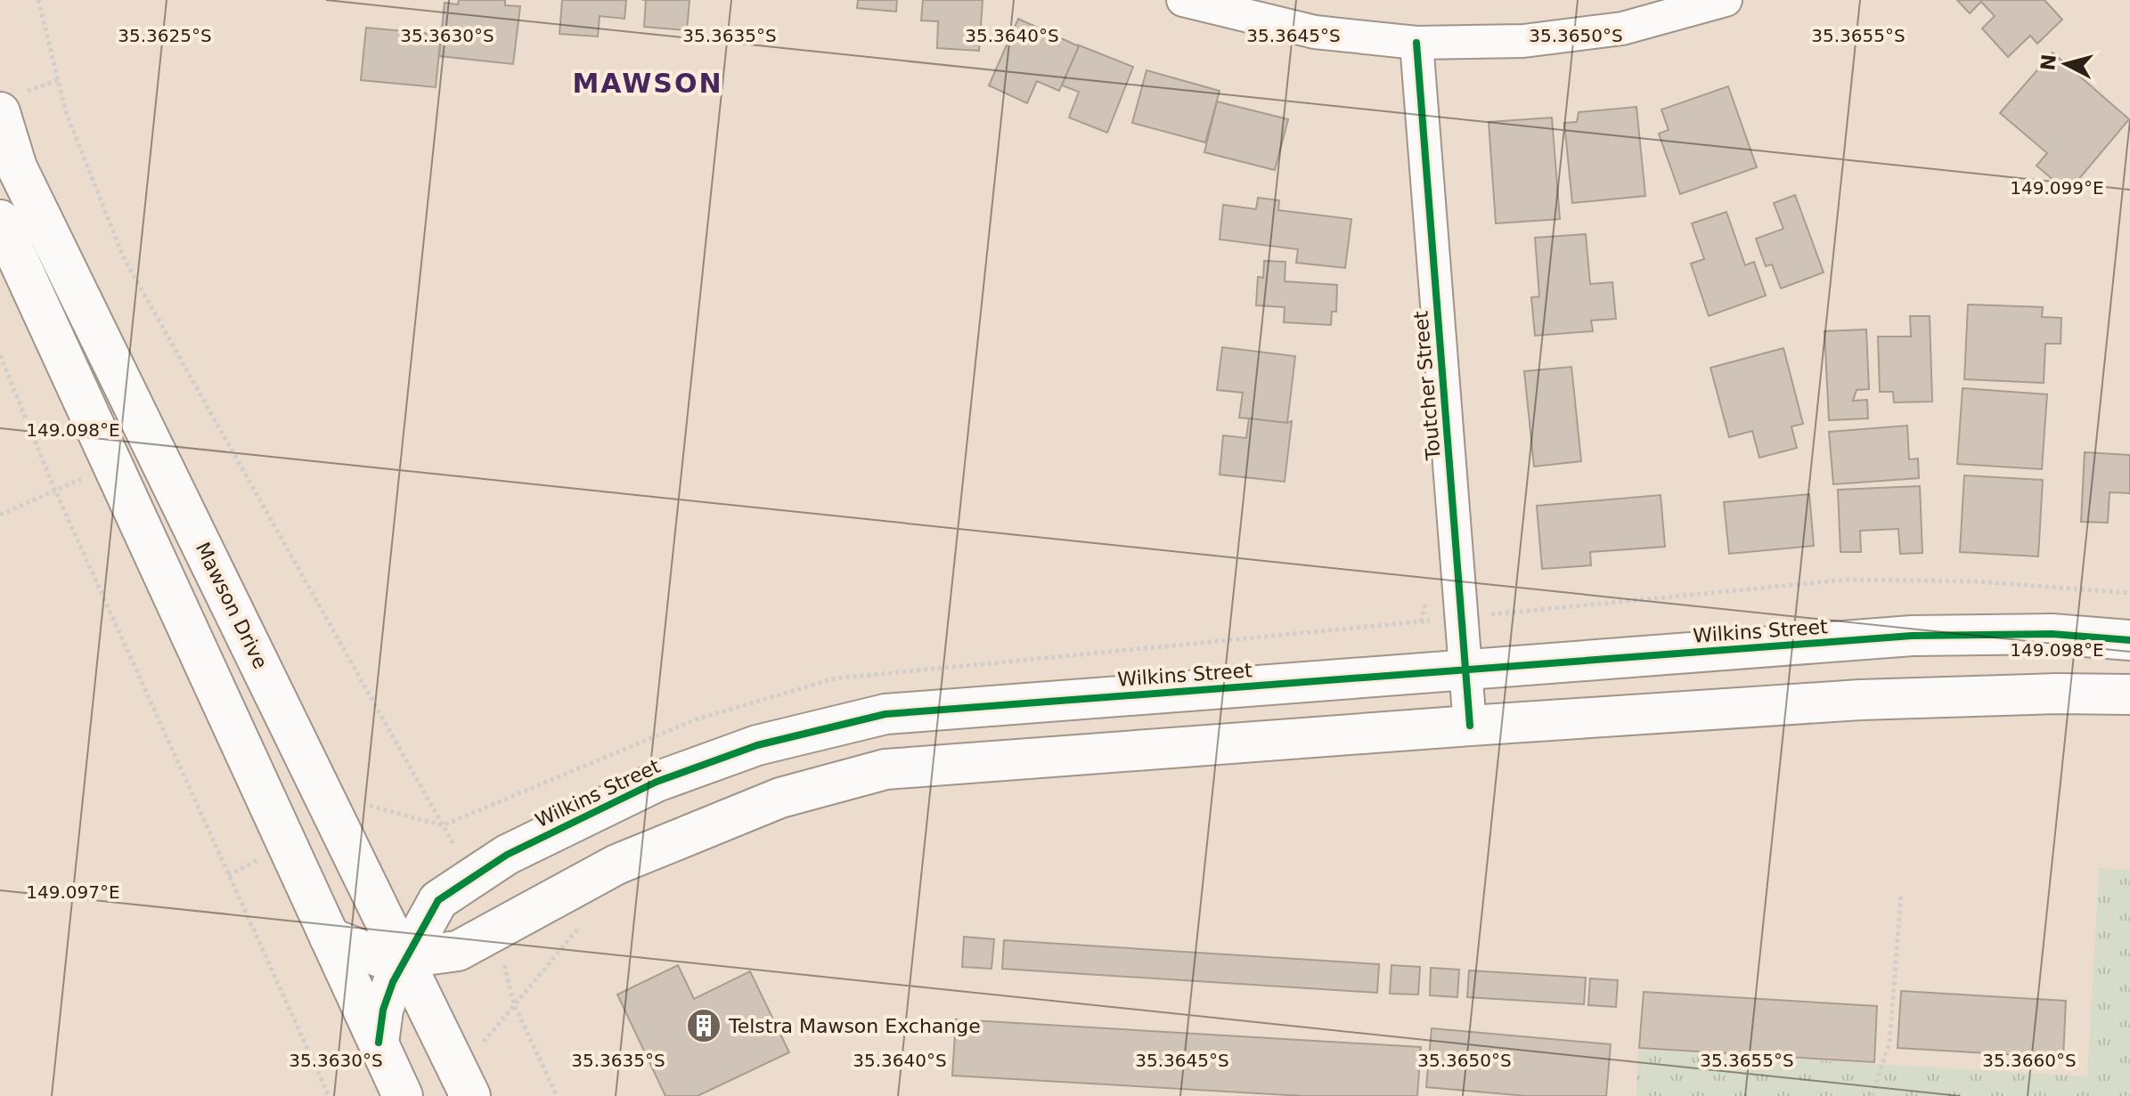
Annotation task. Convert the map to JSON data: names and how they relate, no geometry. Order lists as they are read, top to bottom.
{
  "streets": {
    "street": ["Toutcher Street", "Mawson Drive", "Wilkins Street"]
  },
  "crossings": [
    ["Toutcher Street", "Wilkins Street"],
    ["Mawson Drive", "Wilkins Street"]
  ],
  "districts": ["MAWSON"],
  "places": {
    "building": ["Telstra Mawson Exchange"]
  },
  "north": "left",
  "coordinates": [
    "35.3625°S",
    "35.3630°S",
    "35.3635°S",
    "35.3640°S",
    "35.3645°S",
    "35.3650°S",
    "35.3655°S",
    "149.099°E",
    "149.098°E",
    "149.097°E",
    "35.3660°S"
  ]
}
